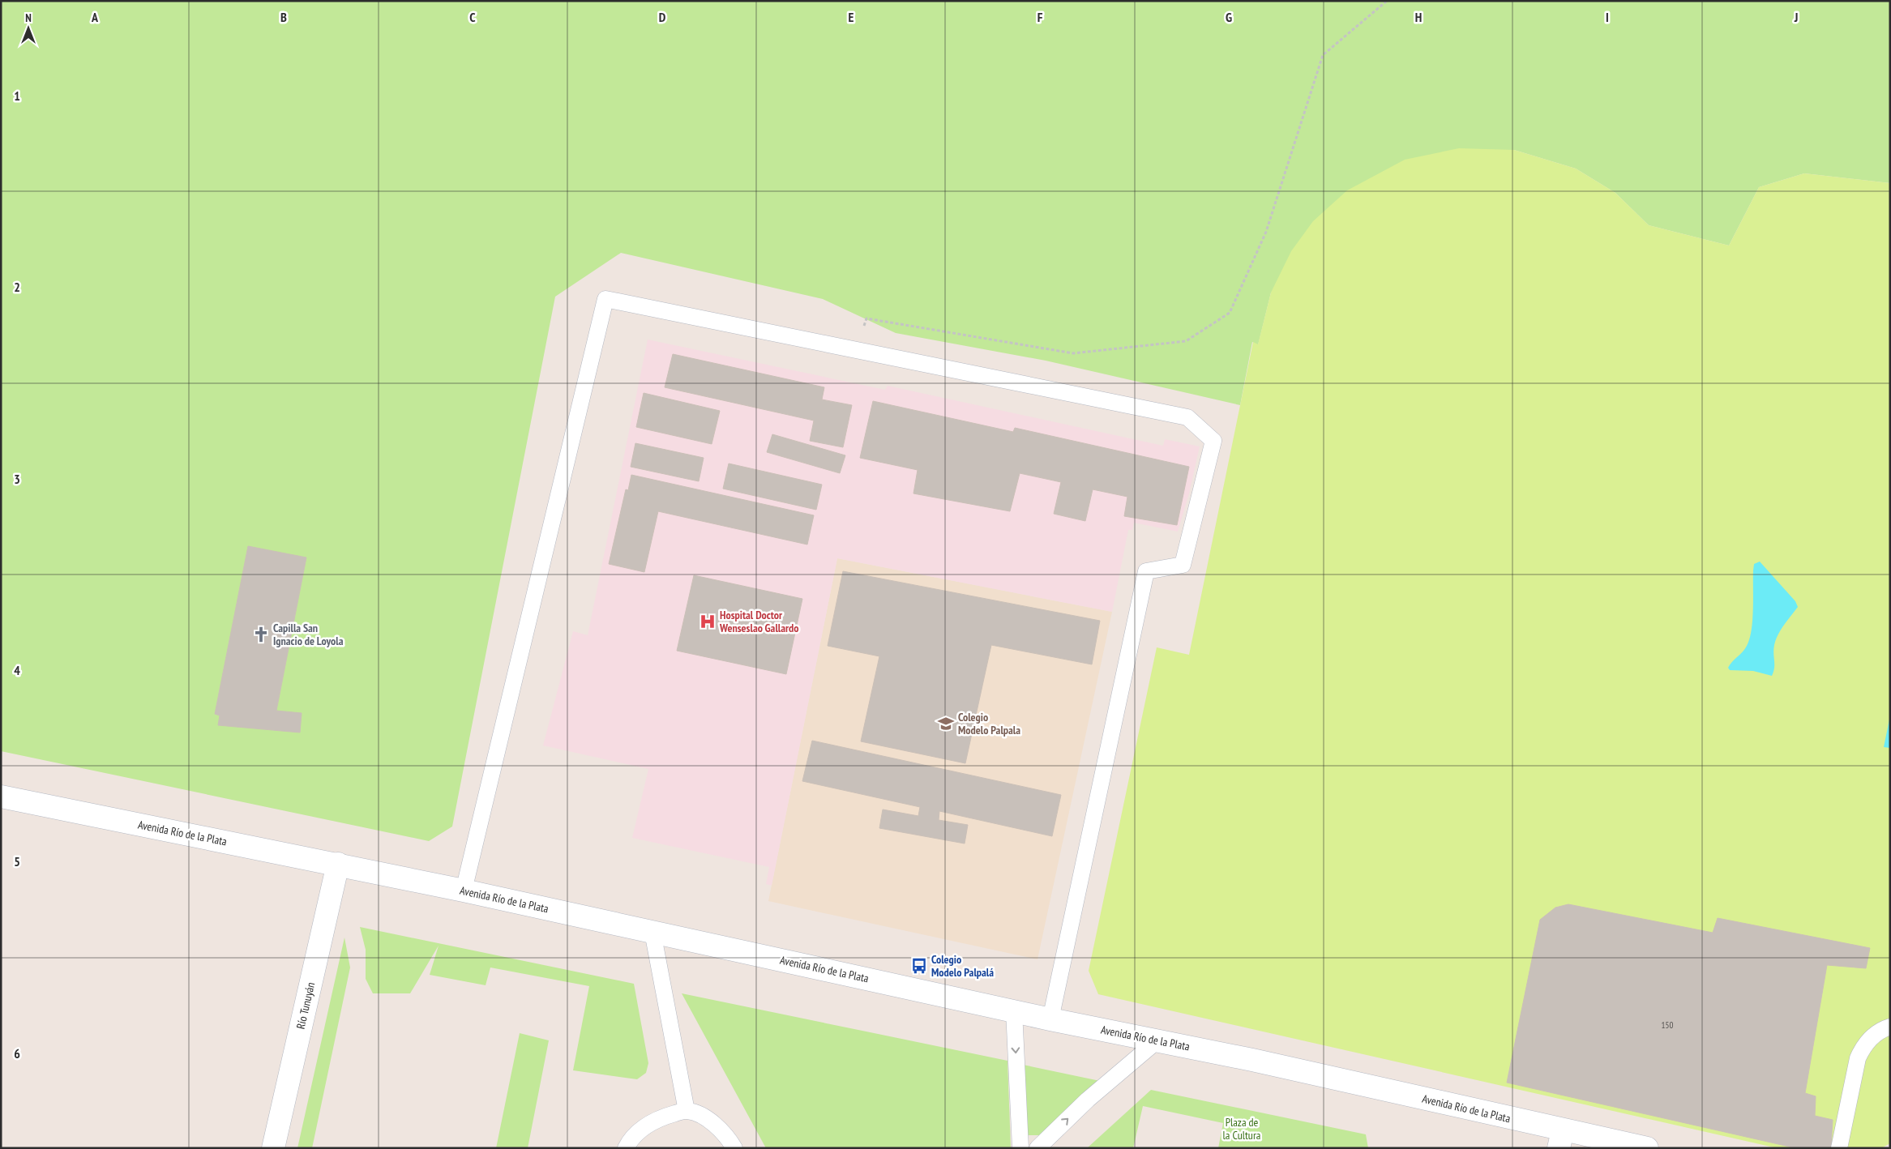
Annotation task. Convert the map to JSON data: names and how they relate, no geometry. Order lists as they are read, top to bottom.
{
  "streets": {
    "main road": ["Avenida Río de la Plata", "Río Tunuyán"]
  },
  "crossings": [
    ["Avenida Río de la Plata", "Río Tunuyán"]
  ],
  "parks": ["Plaza de la Cultura"],
  "places": {
    "hospital": ["Hospital Doctor Wenseslao Gallardo"],
    "church": ["Capilla San Ignacio de Loyola"],
    "school or university": ["Colegio Modelo Palpala"],
    "bus stop": ["Colegio Modelo Palpalá"]
  },
  "house_numbers": ["150"],
  "north": "top",
  "grid": {
    "columns": [
      "A",
      "B",
      "C",
      "D",
      "E",
      "F",
      "G",
      "H",
      "I",
      "J"
    ],
    "rows": [
      "1",
      "2",
      "3",
      "4",
      "5",
      "6"
    ]
  }
}
